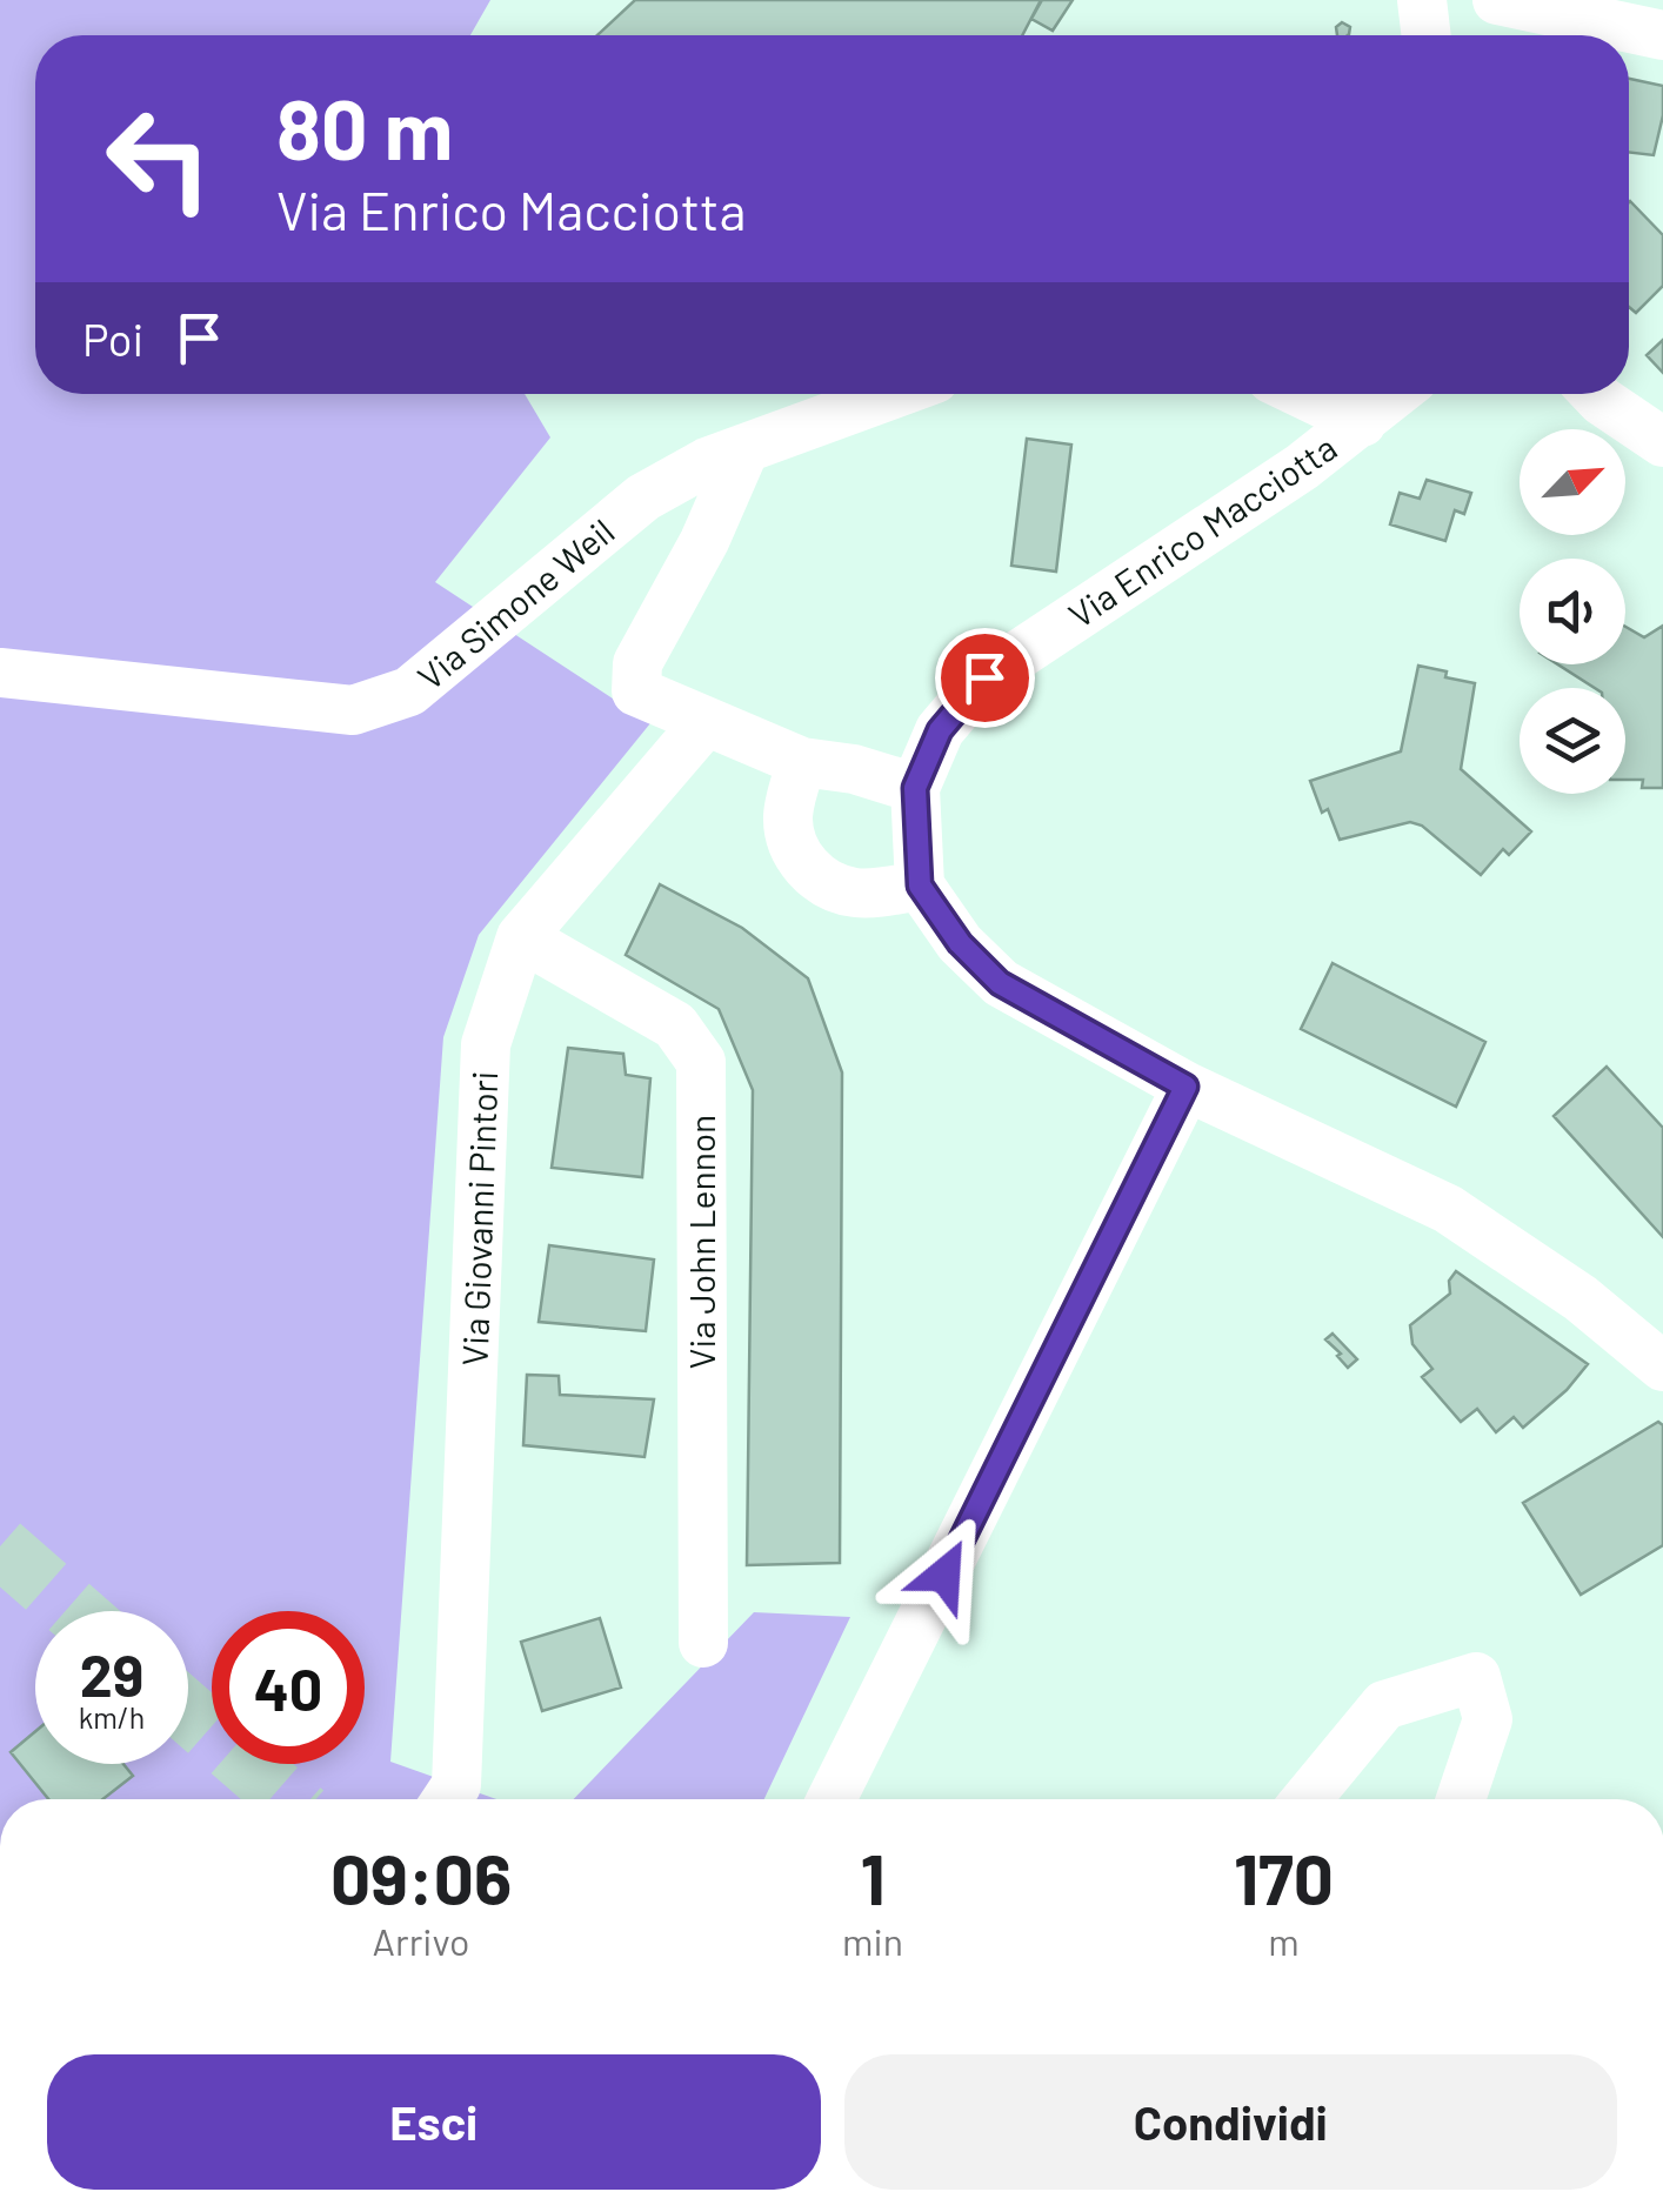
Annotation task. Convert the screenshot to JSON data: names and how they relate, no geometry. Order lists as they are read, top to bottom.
{
  "streets": {
    "street": [
      "Via Enrico Macciotta",
      "Via Simone Weil",
      "Via Giovanni Pintori",
      "Via John Lennon"
    ]
  },
  "crossings": [
    ["Via Giovanni Pintori", "Via John Lennon"]
  ],
  "north": "top right",
  "page": {
    "turn": ["80 m", "Via Enrico Macciotta"],
    "then": "Poi",
    "speed": "29 km/h",
    "limit": "40",
    "eta": [
      "09:06",
      "Arrivo",
      "1",
      "min",
      "170",
      "m"
    ],
    "buttons": ["Esci", "Condividi"]
  }
}
